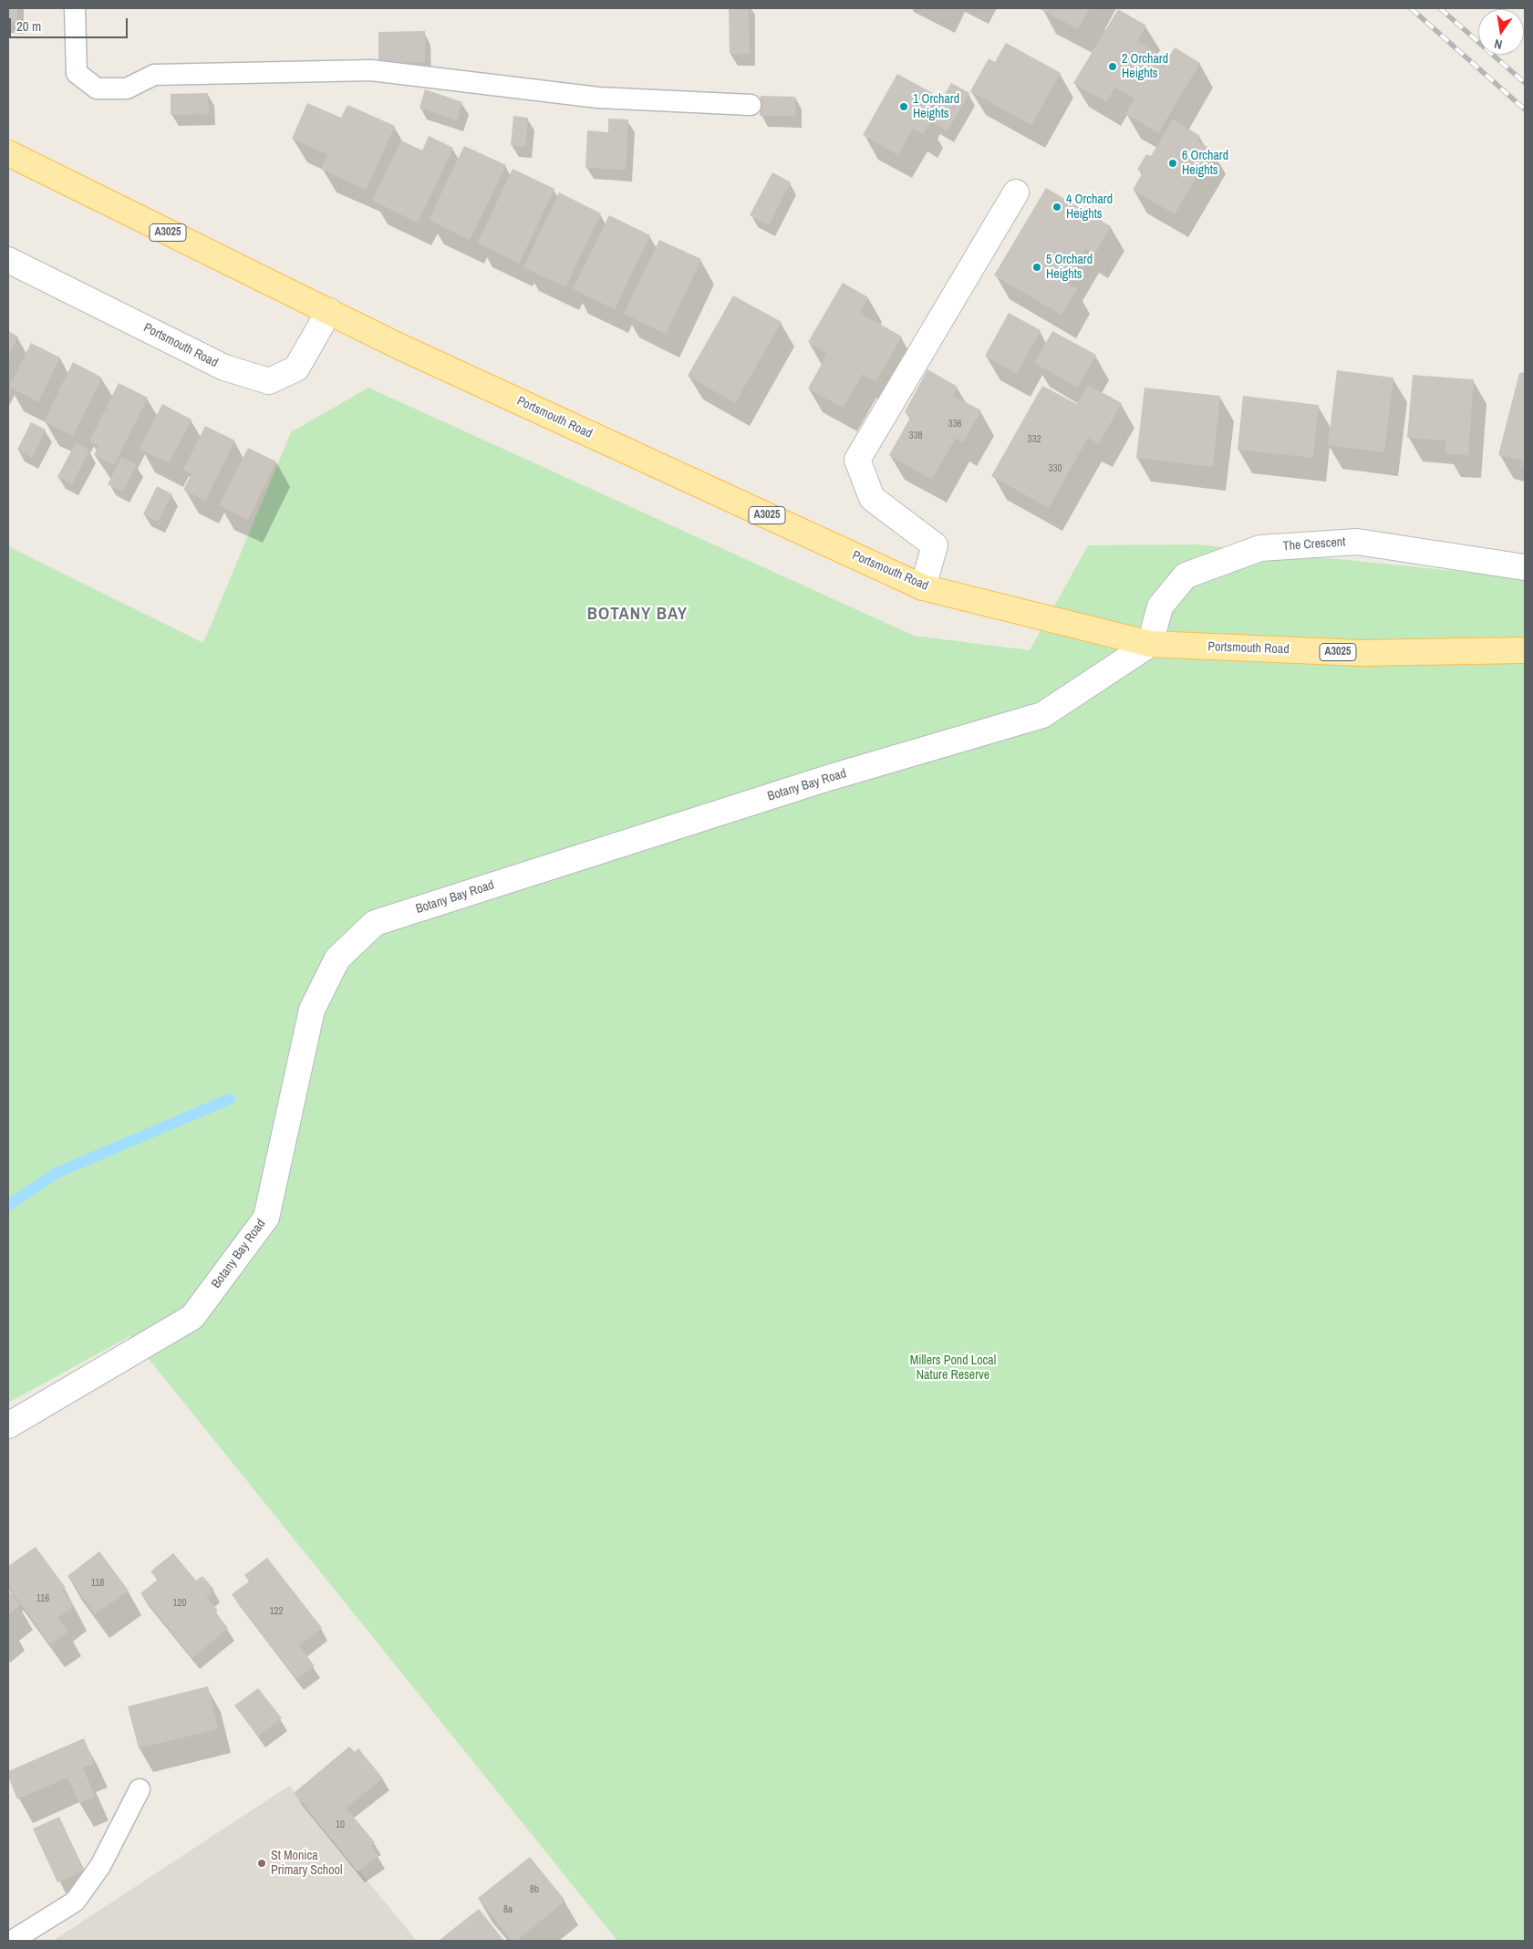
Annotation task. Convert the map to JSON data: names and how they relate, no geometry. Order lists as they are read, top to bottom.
{
  "streets": {
    "main road": ["A3025", "Portsmouth Road"],
    "street": ["The Crescent", "Botany Bay Road"]
  },
  "crossings": [
    ["Portsmouth Road", "The Crescent"],
    ["Portsmouth Road", "Botany Bay Road"],
    ["The Crescent", "Botany Bay Road"]
  ],
  "districts": ["BOTANY BAY"],
  "parks": ["Millers Pond Local Nature Reserve"],
  "places": [
    "2 Orchard Heights",
    "1 Orchard Heights",
    "6 Orchard Heights",
    "4 Orchard Heights",
    "5 Orchard Heights",
    "St Monica Primary School"
  ],
  "house_numbers": [
    "336",
    "338",
    "332",
    "330",
    "118",
    "116",
    "120",
    "122",
    "10",
    "8b",
    "8a"
  ],
  "scale_bar": "20 m",
  "north": "bottom"
}
